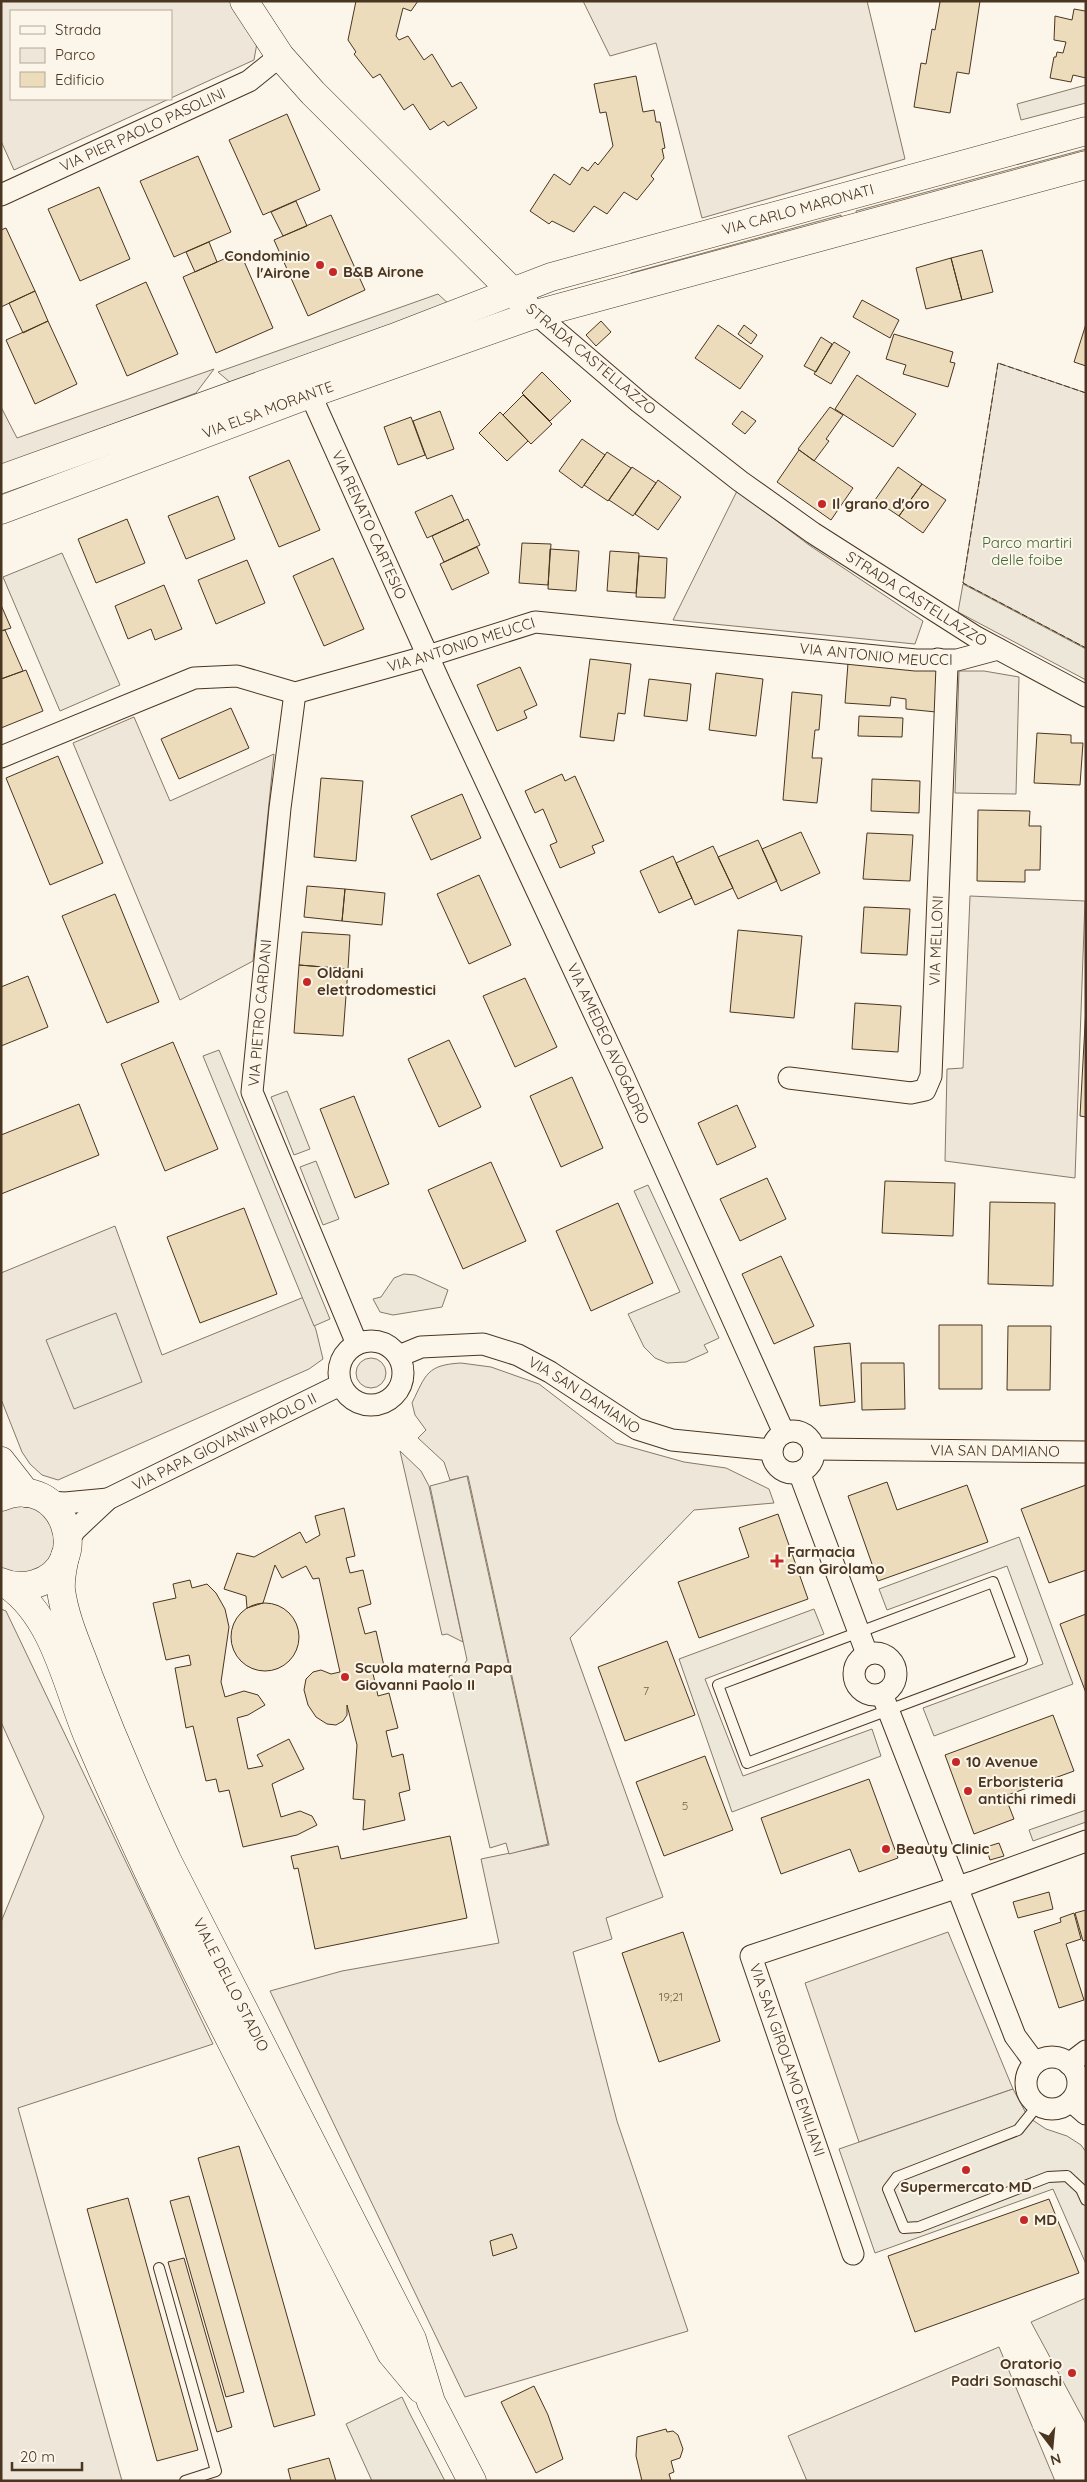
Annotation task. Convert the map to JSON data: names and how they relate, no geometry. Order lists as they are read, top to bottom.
{
  "streets": {
    "street": [
      "VIA PIER PAOLO PASOLINI",
      "VIA CARLO MARONATI",
      "STRADA CASTELLAZZO",
      "VIA ELSA MORANTE",
      "VIA RENATO CARTESIO",
      "VIA ANTONIO MEUCCI",
      "VIA MELLONI",
      "VIA PIETRO CARDANI",
      "VIA AMEDEO AVOGADRO",
      "VIA SAN DAMIANO",
      "VIA PAPA GIOVANNI PAOLO II",
      "VIALE DELLO STADIO",
      "VIA SAN GIROLAMO EMILIANI"
    ]
  },
  "crossings": [
    ["VIA PIER PAOLO PASOLINI", "STRADA CASTELLAZZO"],
    ["VIA CARLO MARONATI", "STRADA CASTELLAZZO"],
    ["VIA CARLO MARONATI", "VIA ELSA MORANTE"],
    ["STRADA CASTELLAZZO", "VIA ELSA MORANTE"],
    ["STRADA CASTELLAZZO", "VIA ANTONIO MEUCCI"],
    ["VIA ELSA MORANTE", "VIA RENATO CARTESIO"],
    ["VIA RENATO CARTESIO", "VIA ANTONIO MEUCCI"],
    ["VIA RENATO CARTESIO", "VIA AMEDEO AVOGADRO"],
    ["VIA ANTONIO MEUCCI", "VIA MELLONI"],
    ["VIA ANTONIO MEUCCI", "VIA PIETRO CARDANI"],
    ["VIA ANTONIO MEUCCI", "VIA AMEDEO AVOGADRO"],
    ["VIA PIETRO CARDANI", "VIA SAN DAMIANO"],
    ["VIA PIETRO CARDANI", "VIA PAPA GIOVANNI PAOLO II"],
    ["VIA AMEDEO AVOGADRO", "VIA SAN DAMIANO"],
    ["VIA SAN DAMIANO", "VIA PAPA GIOVANNI PAOLO II"],
    ["VIA PAPA GIOVANNI PAOLO II", "VIALE DELLO STADIO"]
  ],
  "parks": ["Parco martiri delle foibe"],
  "places": {
    "other": [
      "Condominio l'Airone",
      "B&B Airone",
      "Il grano d'oro",
      "Oldani elettrodomestici",
      "Scuola materna Papa Giovanni Paolo II",
      "10 Avenue",
      "Erboristeria antichi rimedi",
      "Beauty Clinic",
      "Supermercato MD",
      "MD",
      "Oratorio Padri Somaschi"
    ],
    "health": ["Farmacia San Girolamo"]
  },
  "house_numbers": ["7", "5", "19;21"],
  "legend": ["Strada", "Parco", "Edificio"],
  "scale_bar": "20 m",
  "north": "bottom"
}
